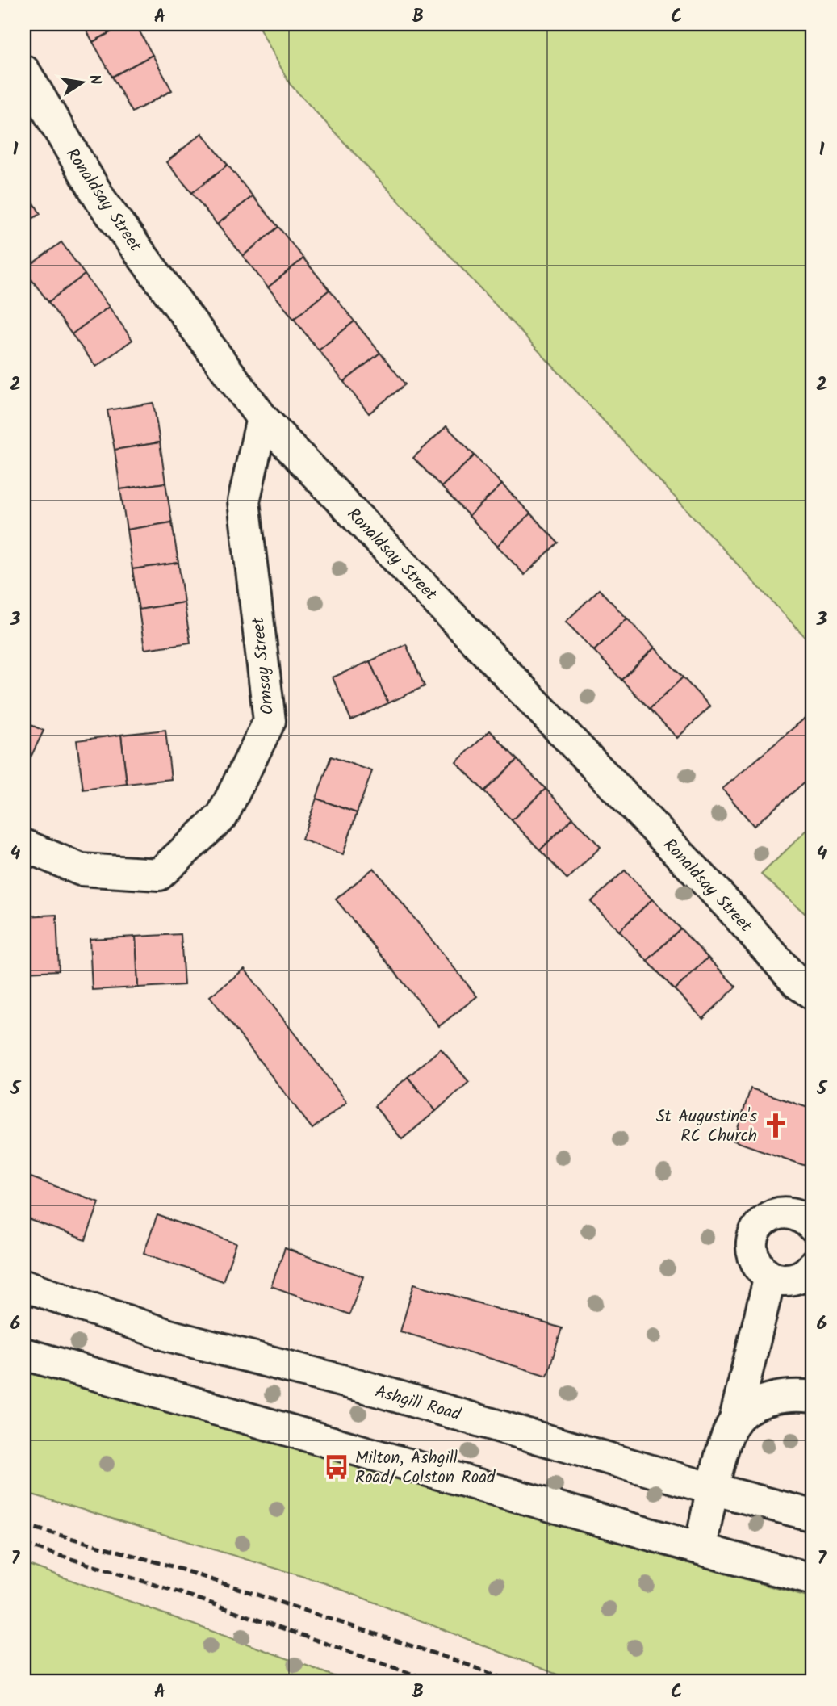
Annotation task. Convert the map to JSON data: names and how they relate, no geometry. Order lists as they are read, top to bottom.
{
  "streets": {
    "street": ["Ronaldsay Street", "Ornsay Street", "Ashgill Road"]
  },
  "crossings": [
    ["Ronaldsay Street", "Ornsay Street"]
  ],
  "places": {
    "church": ["St Augustine's RC Church"],
    "bus stop": ["Milton, Ashgill Road/ Colston Road"]
  },
  "north": "right",
  "grid": {
    "columns": ["A", "B", "C"],
    "rows": [
      "1",
      "2",
      "3",
      "4",
      "5",
      "6",
      "7"
    ]
  }
}
